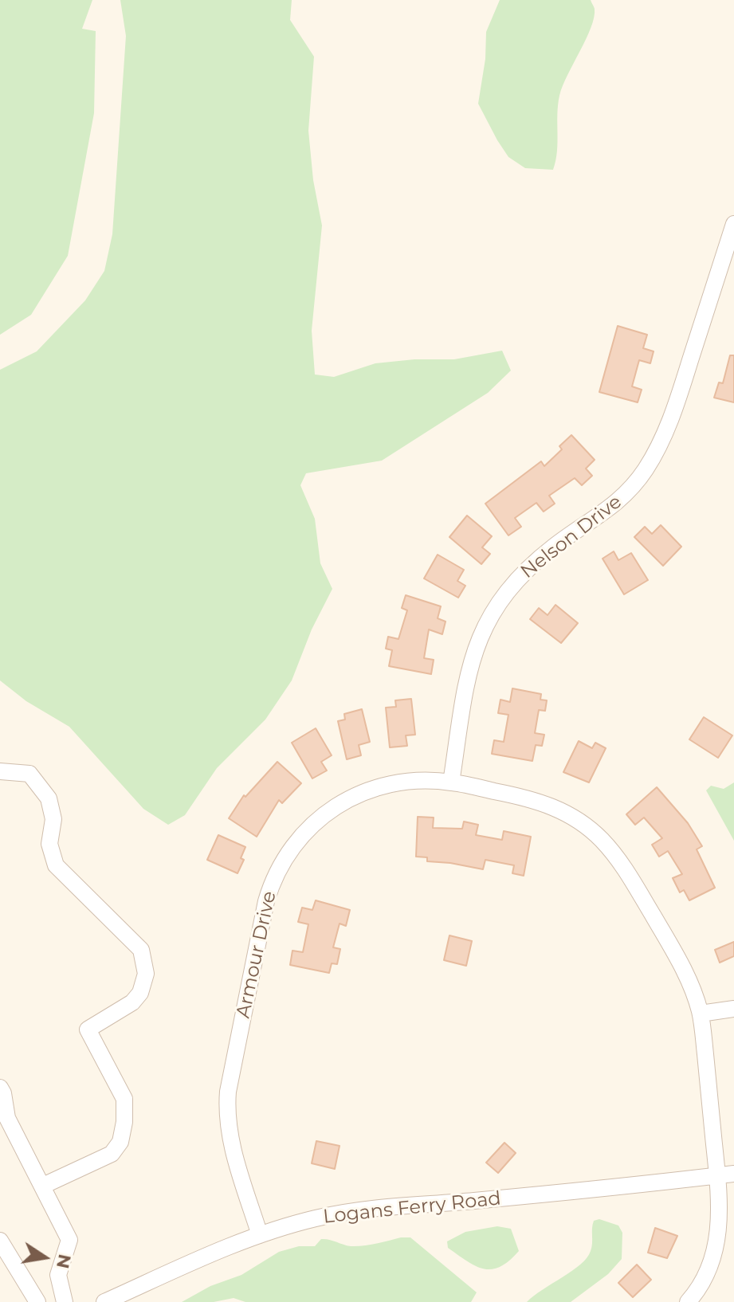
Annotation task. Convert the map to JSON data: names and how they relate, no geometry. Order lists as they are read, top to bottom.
{
  "streets": {
    "street": ["Nelson Drive", "Armour Drive", "Logans Ferry Road"]
  },
  "crossings": [
    ["Nelson Drive", "Armour Drive"],
    ["Armour Drive", "Logans Ferry Road"]
  ],
  "north": "right"
}
